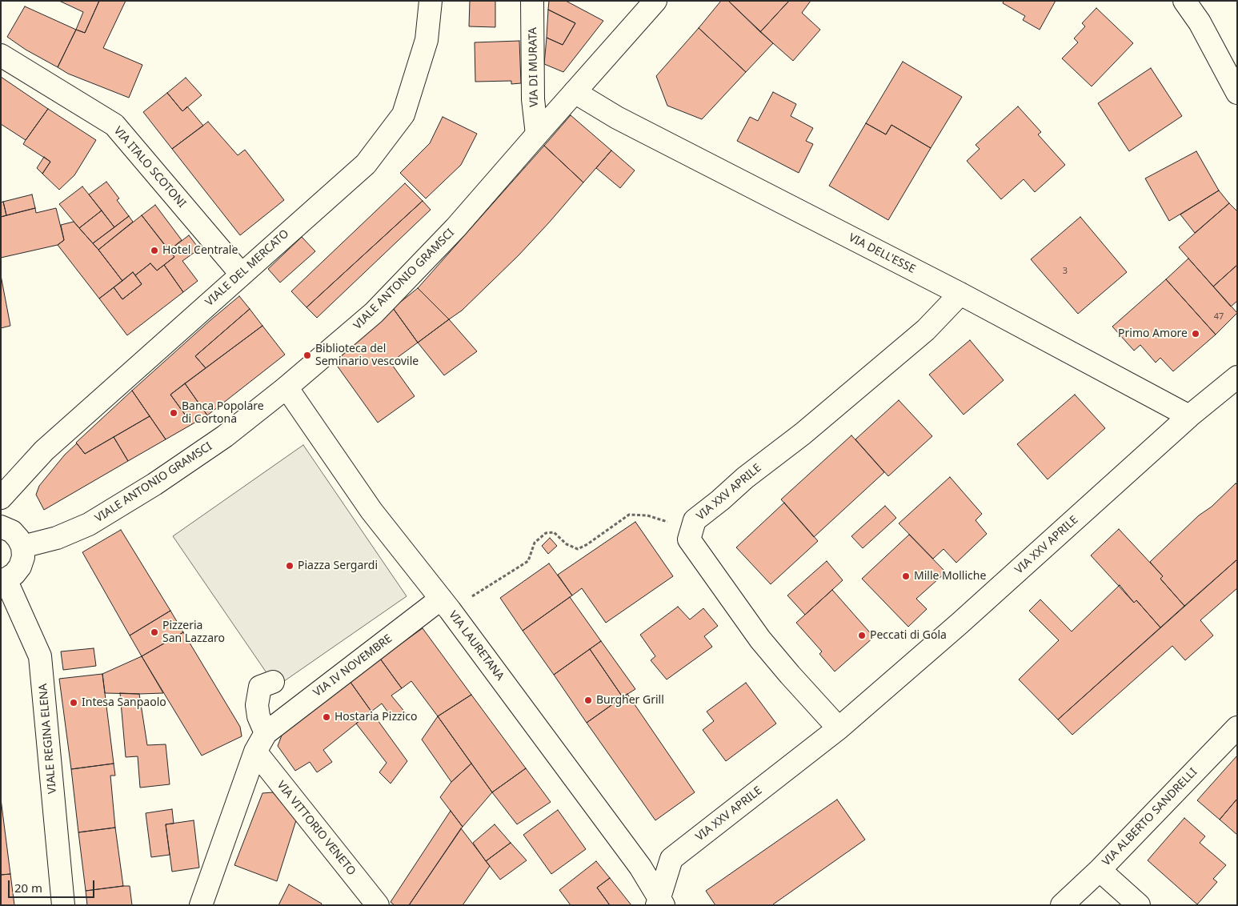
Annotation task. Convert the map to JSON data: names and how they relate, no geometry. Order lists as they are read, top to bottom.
{
  "streets": {
    "street": [
      "VIA DI MURATA",
      "VIA ITALO SCOTONI",
      "VIA DELL'ESSE",
      "VIALE DEL MERCATO",
      "VIALE ANTONIO GRAMSCI",
      "VIA XXV APRILE",
      "VIA LAURETANA",
      "VIA IV NOVEMBRE",
      "VIALE REGINA ELENA",
      "VIA ALBERTO SANDRELLI",
      "VIA VITTORIO VENETO"
    ]
  },
  "crossings": [
    ["VIA DI MURATA", "VIALE ANTONIO GRAMSCI"],
    ["VIA ITALO SCOTONI", "VIALE DEL MERCATO"],
    ["VIA DELL'ESSE", "VIALE ANTONIO GRAMSCI"],
    ["VIA DELL'ESSE", "VIA XXV APRILE"],
    ["VIALE ANTONIO GRAMSCI", "VIA LAURETANA"],
    ["VIA XXV APRILE", "VIA LAURETANA"],
    ["VIA LAURETANA", "VIA IV NOVEMBRE"],
    ["VIA IV NOVEMBRE", "VIA VITTORIO VENETO"]
  ],
  "places": [
    "Hotel Centrale",
    "Primo Amore",
    "Biblioteca del Seminario vescovile",
    "Banca Popolare di Cortona",
    "Piazza Sergardi",
    "Mille Molliche",
    "Pizzeria San Lazzaro",
    "Peccati di Gola",
    "Burgher Grill",
    "Intesa Sanpaolo",
    "Hostaria Pizzico"
  ],
  "house_numbers": ["3", "47"],
  "scale_bar": "20 m"
}
